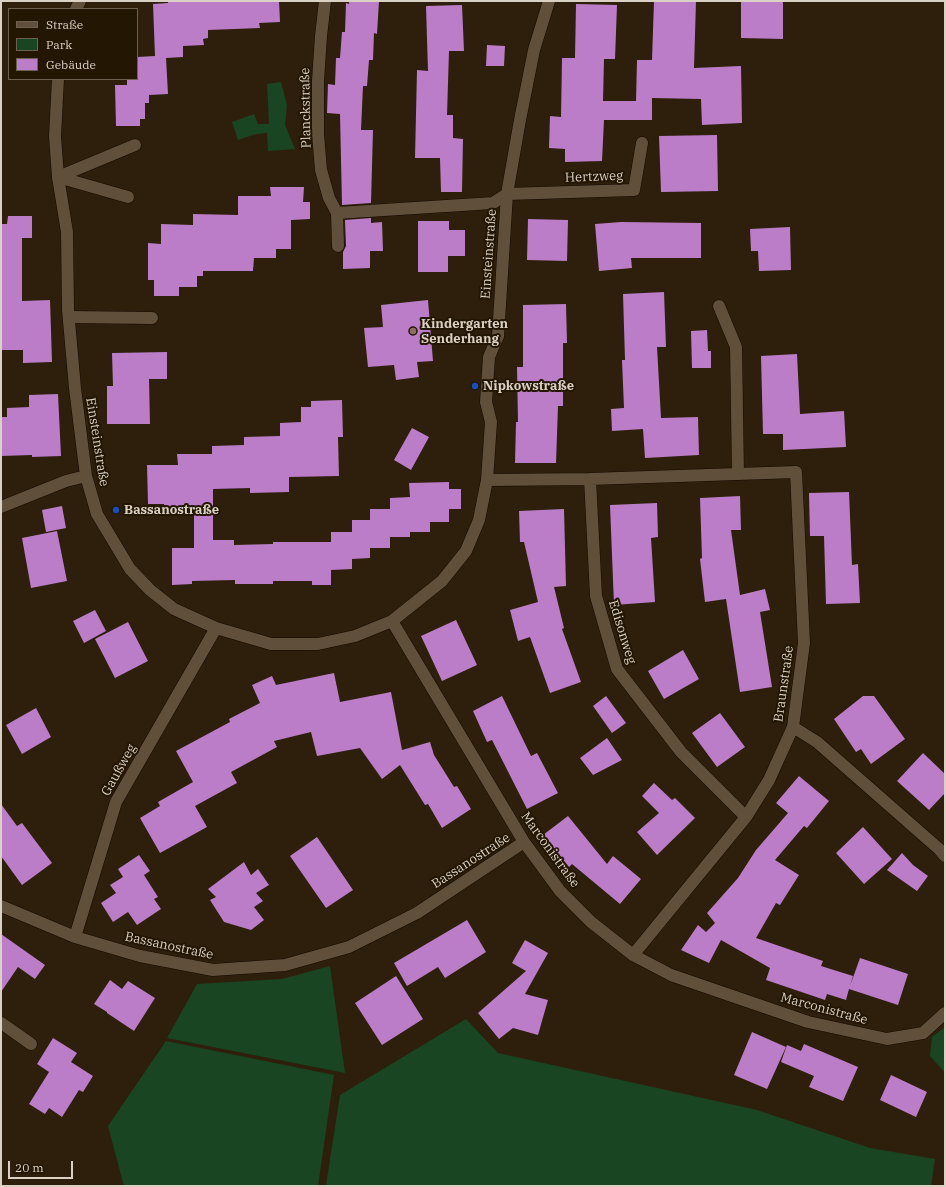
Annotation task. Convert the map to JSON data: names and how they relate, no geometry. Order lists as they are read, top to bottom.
{
  "streets": {
    "street": [
      "Planckstraße",
      "Hertzweg",
      "Einsteinstraße",
      "Edisonweg",
      "Braunstraße",
      "Gaußweg",
      "Marconistraße",
      "Bassanostraße"
    ]
  },
  "crossings": [
    ["Hertzweg", "Einsteinstraße"],
    ["Einsteinstraße", "Gaußweg"],
    ["Einsteinstraße", "Marconistraße"],
    ["Edisonweg", "Braunstraße"],
    ["Braunstraße", "Marconistraße"],
    ["Gaußweg", "Bassanostraße"],
    ["Marconistraße", "Bassanostraße"]
  ],
  "places": ["Kindergarten Senderhang", "Nipkowstraße", "Bassanostraße"],
  "legend": ["Straße", "Park", "Gebäude"],
  "scale_bar": "20 m"
}
